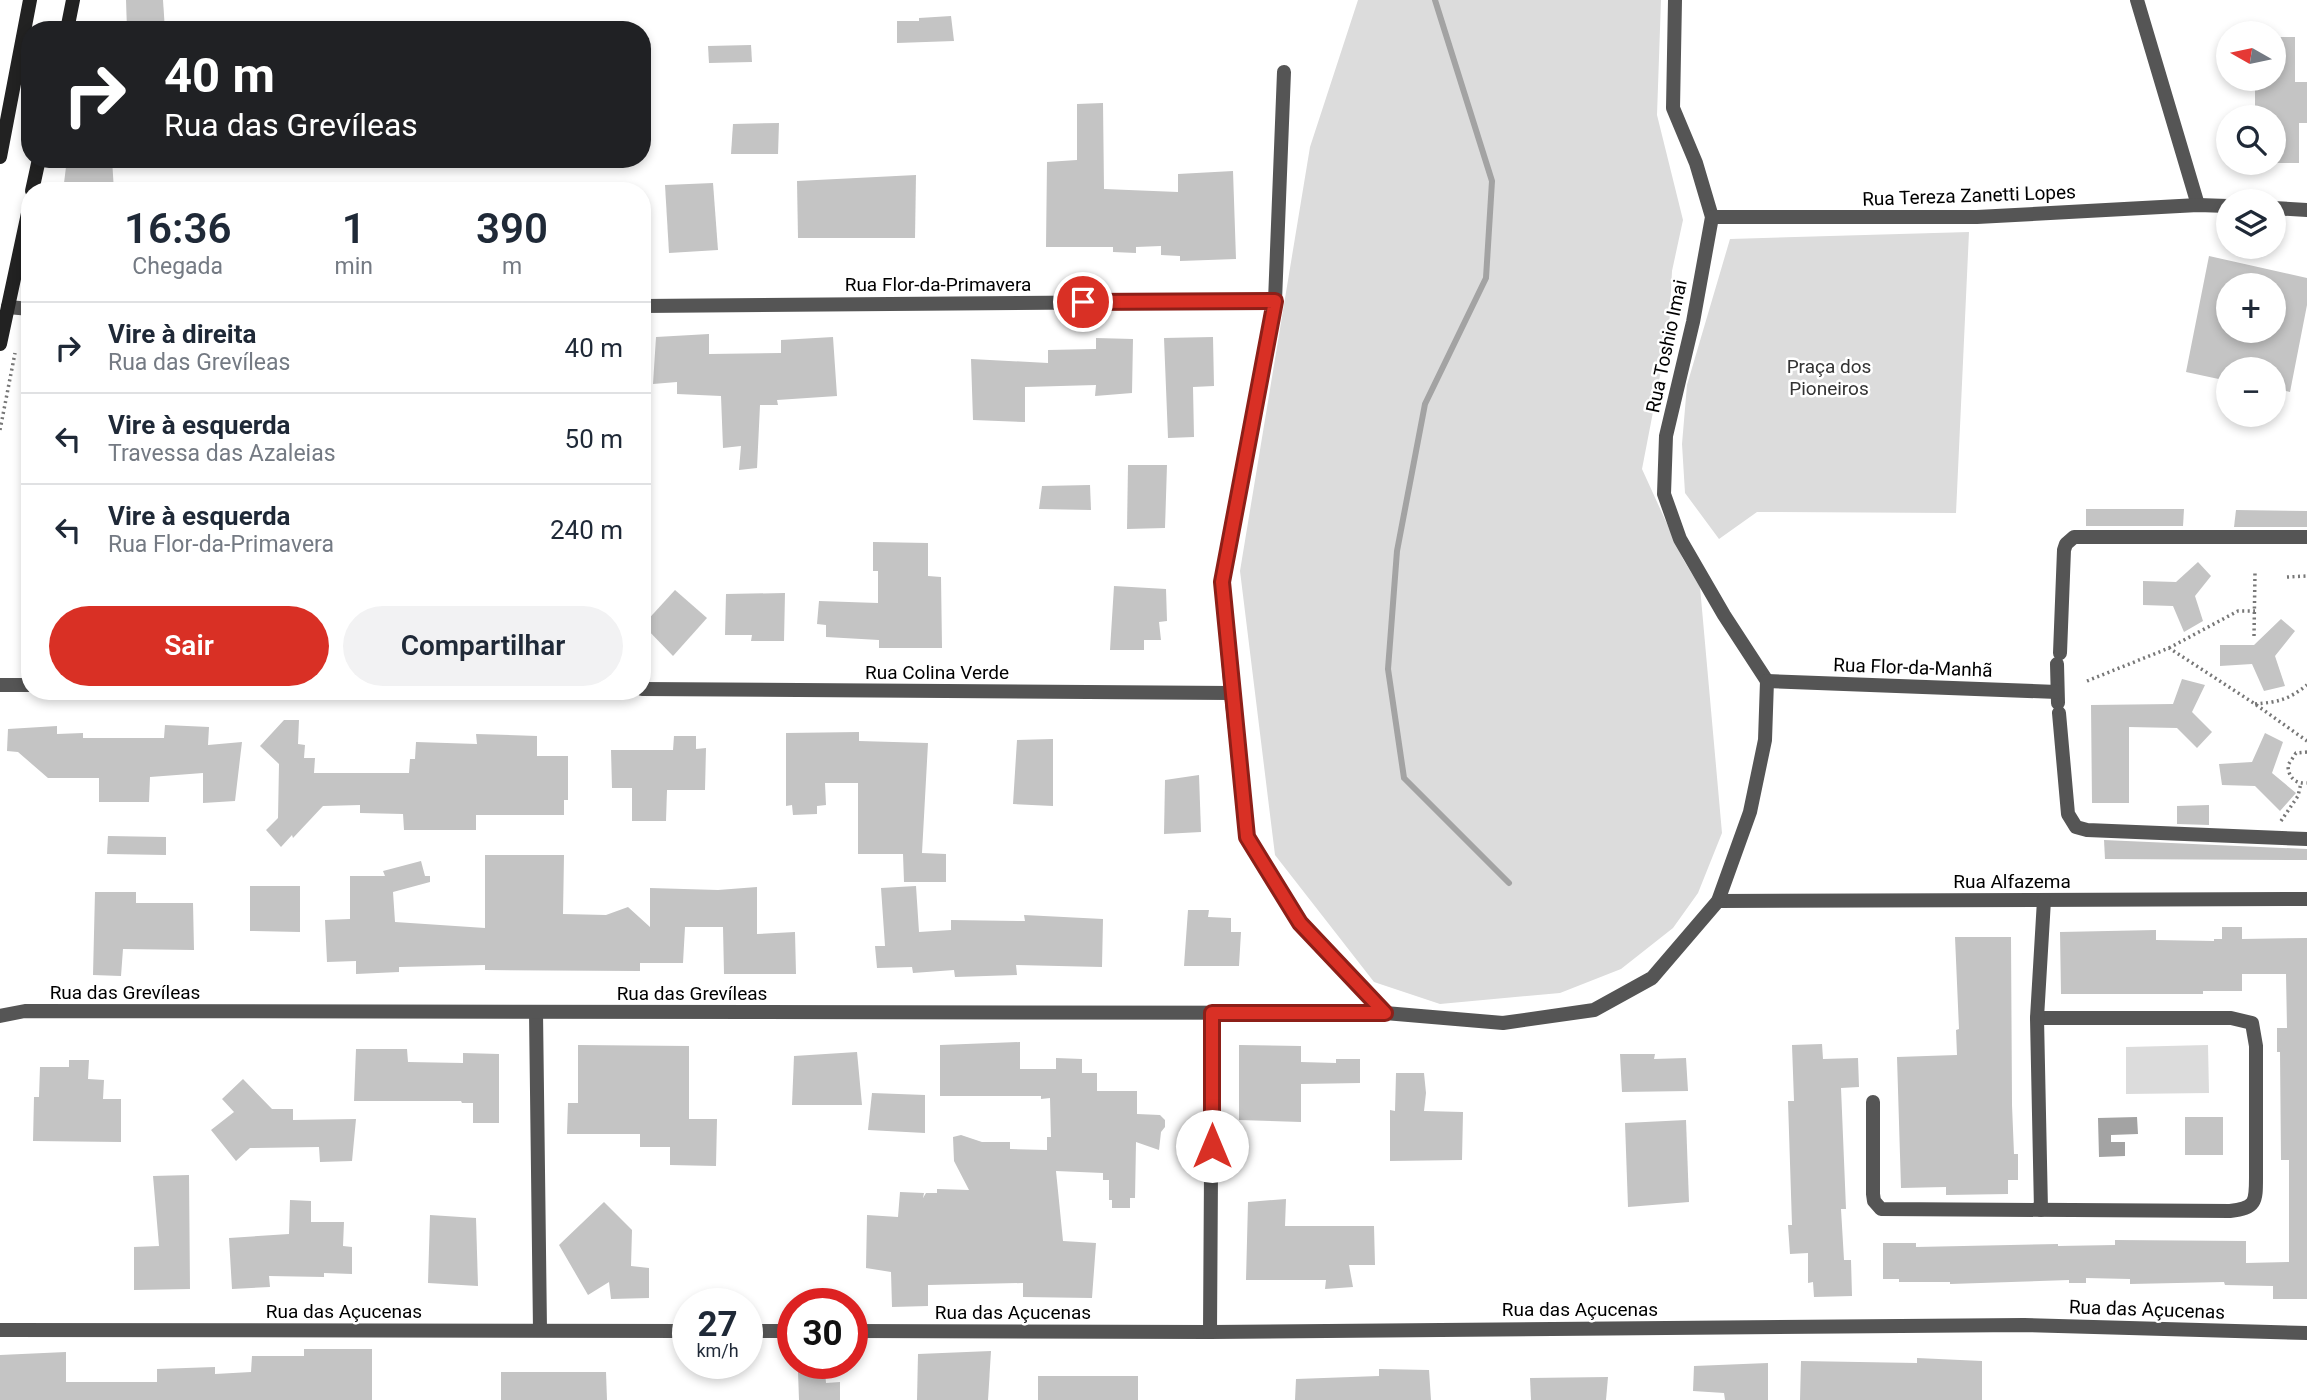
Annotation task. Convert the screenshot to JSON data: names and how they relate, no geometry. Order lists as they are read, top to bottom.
{
  "streets": {
    "street": [
      "Rua Tereza Zanetti Lopes",
      "Rua Flor-da-Primavera",
      "Rua Toshio Imai",
      "Rua Flor-da-Manhã",
      "Rua Colina Verde",
      "Rua Alfazema",
      "Rua das Grevíleas",
      "Rua das Açucenas"
    ]
  },
  "crossings": [
    ["Rua Tereza Zanetti Lopes", "Rua Toshio Imai"],
    ["Rua Toshio Imai", "Rua Flor-da-Manhã"],
    ["Rua Alfazema", "Rua das Grevíleas"]
  ],
  "parks": ["Praça dos Pioneiros"],
  "north": "left",
  "page": {
    "map_buttons": ["+", "−"],
    "turn": ["40 m", "Rua das Grevíleas"],
    "eta": [
      "16:36",
      "Chegada",
      "1",
      "min",
      "390",
      "m"
    ],
    "list": [
      {
        "name": "Vire à direita",
        "note": "Rua das Grevíleas",
        "value": "40 m"
      },
      {
        "name": "Vire à esquerda",
        "note": "Travessa das Azaleias",
        "value": "50 m"
      },
      {
        "name": "Vire à esquerda",
        "note": "Rua Flor-da-Primavera",
        "value": "240 m"
      }
    ],
    "buttons": ["Sair", "Compartilhar"],
    "speed": "27 km/h",
    "limit": "30"
  }
}
